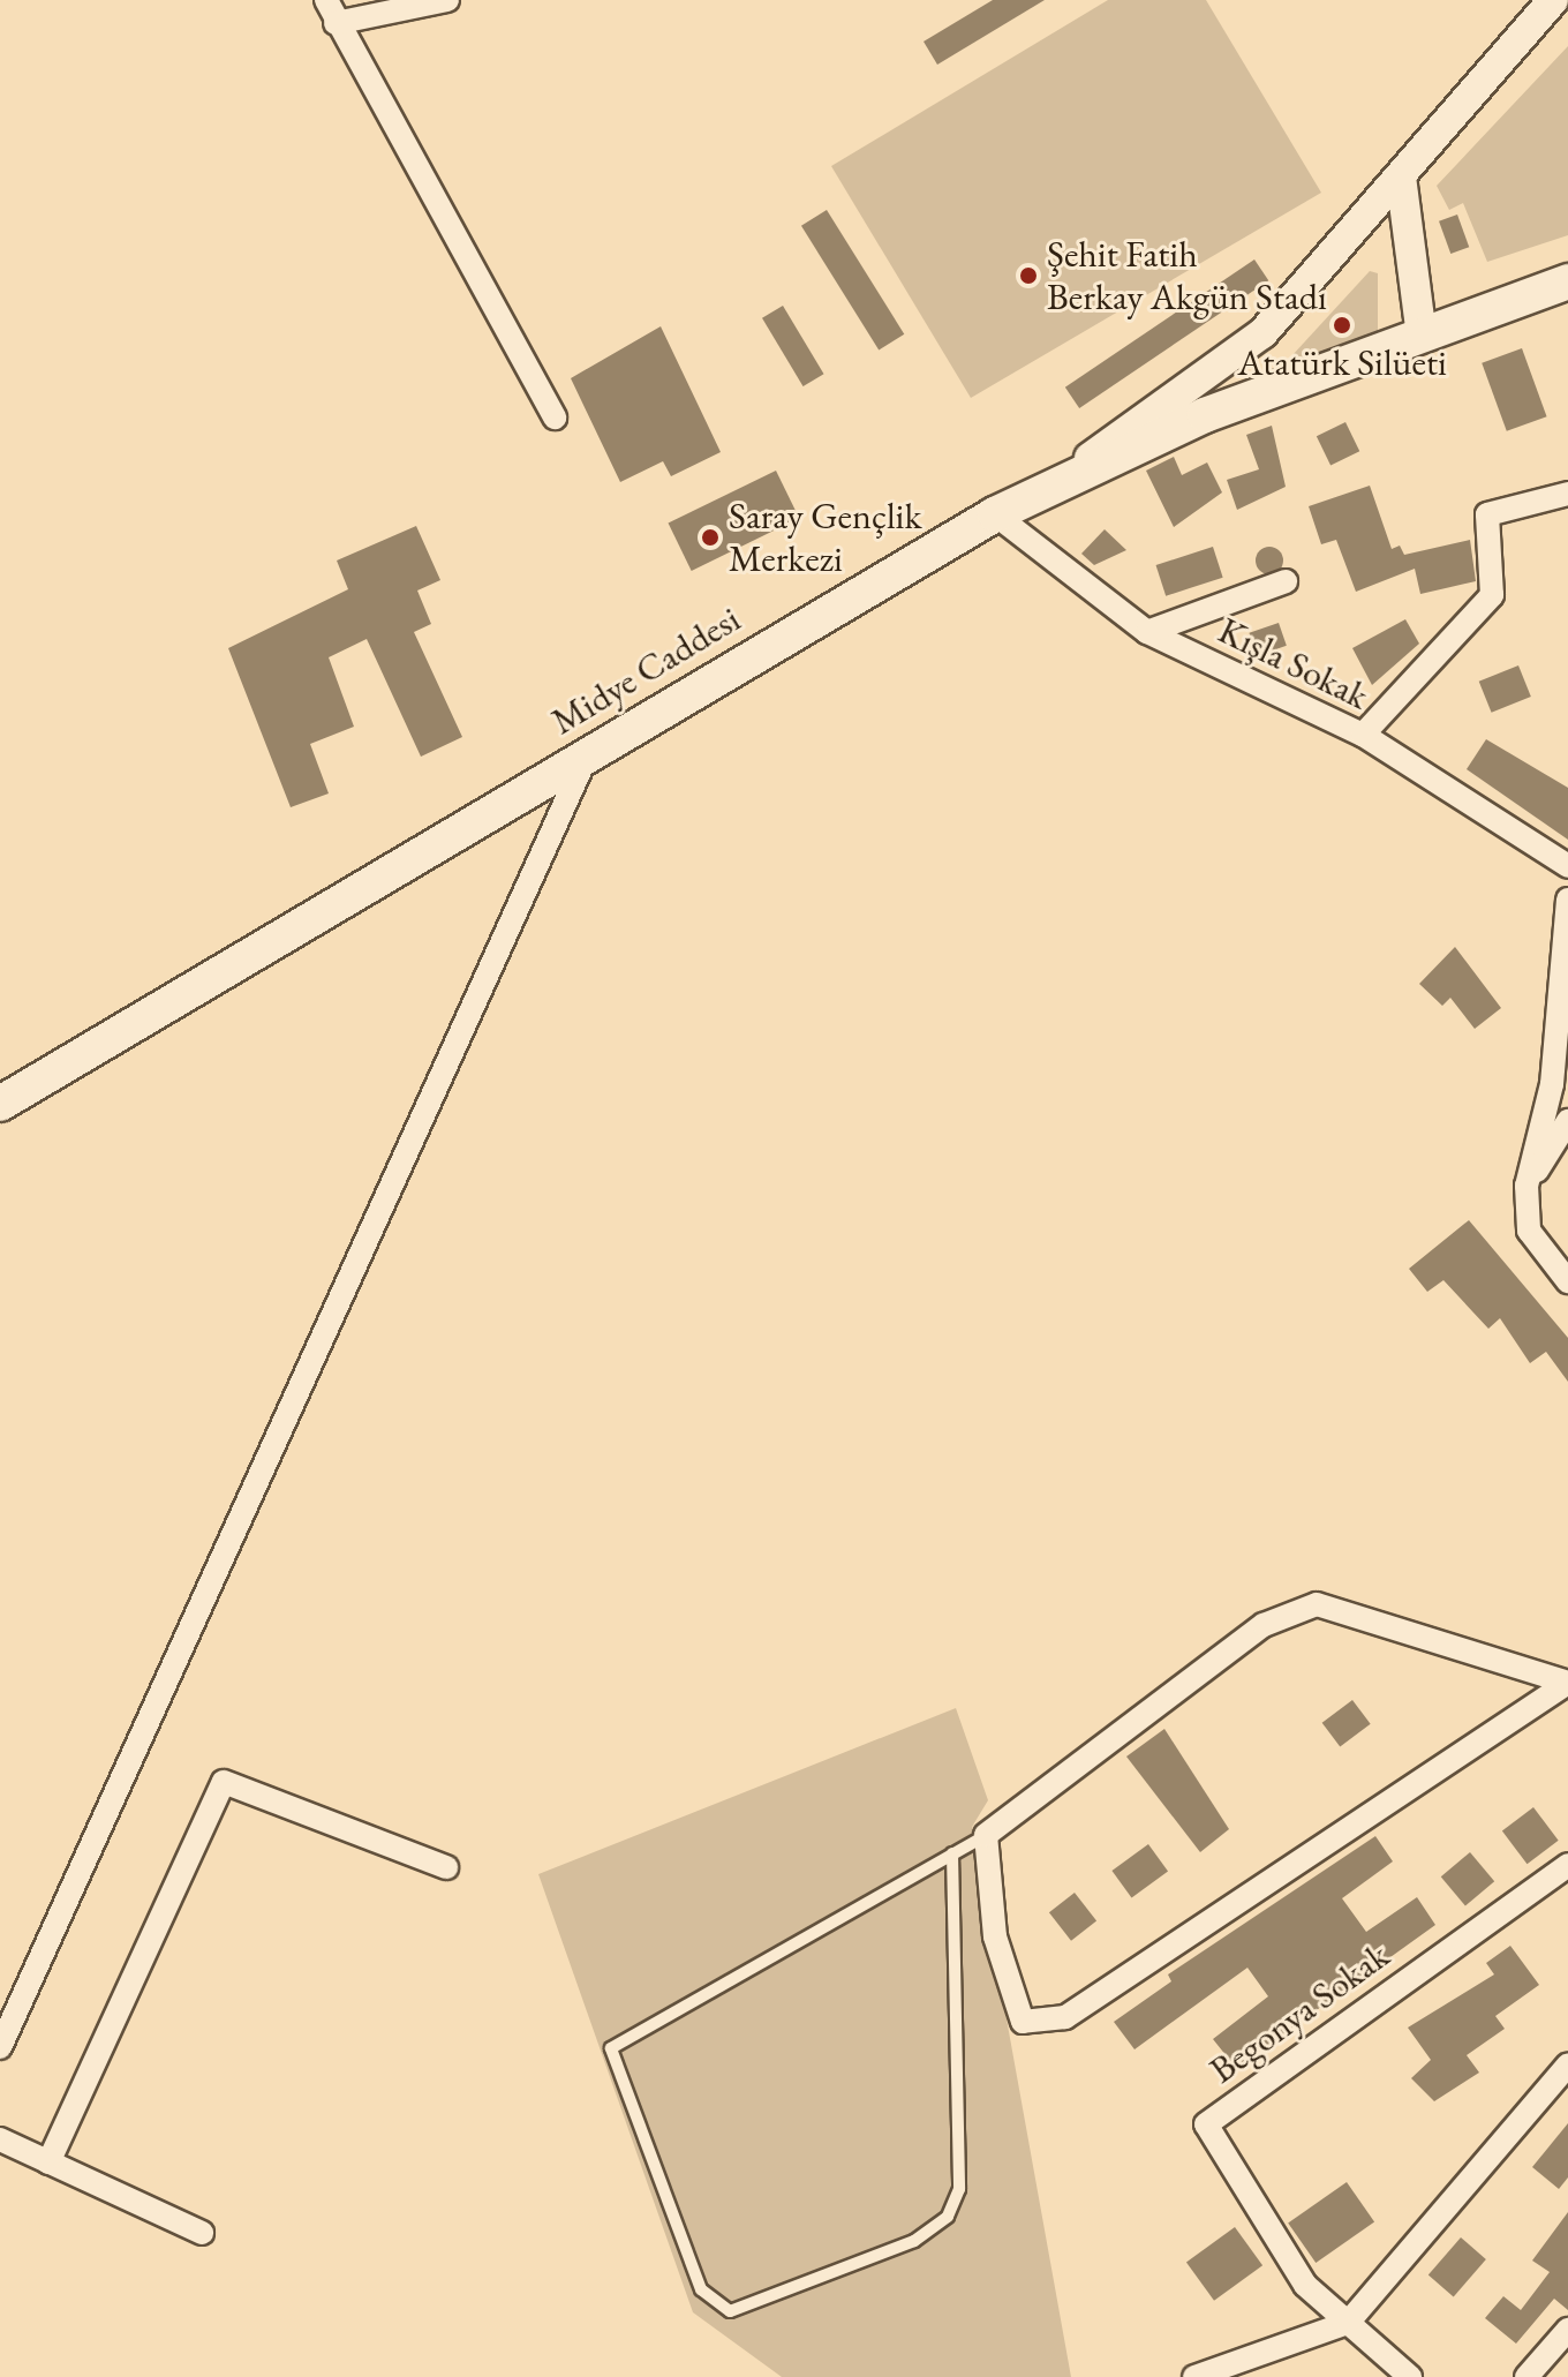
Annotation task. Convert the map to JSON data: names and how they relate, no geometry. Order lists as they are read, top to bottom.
{
  "streets": {
    "main road": ["Midye Caddesi"],
    "street": ["Kışla Sokak", "Begonya Sokak"]
  },
  "crossings": [
    ["Kışla Sokak", "Midye Caddesi"]
  ],
  "places": ["Şehit Fatih Berkay Akgün Stadı", "Atatürk Silüeti", "Saray Gençlik Merkezi"]
}
